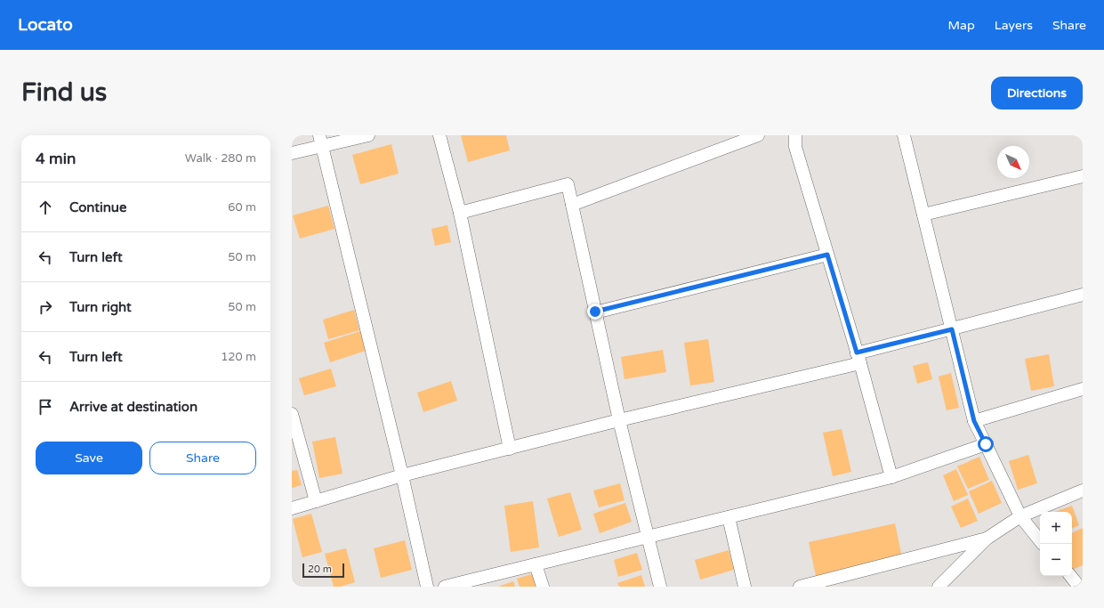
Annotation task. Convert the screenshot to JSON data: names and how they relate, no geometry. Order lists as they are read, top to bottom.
{
  "scale_bar": "20 m",
  "north": "bottom right",
  "page": {
    "header": "Locato",
    "nav": ["Map", "Layers", "Share"],
    "buttons": [
      "Directions",
      ["Save", "Share"]
    ],
    "title": "Find us",
    "heading": ["4 min", "Walk · 280 m"],
    "list": [
      ["Continue", "60 m"],
      ["Turn left", "50 m"],
      ["Turn right", "50 m"],
      ["Turn left", "120 m"],
      "Arrive at destination"
    ],
    "map_buttons": ["+", "−"],
    "scale": "20 m"
  }
}
